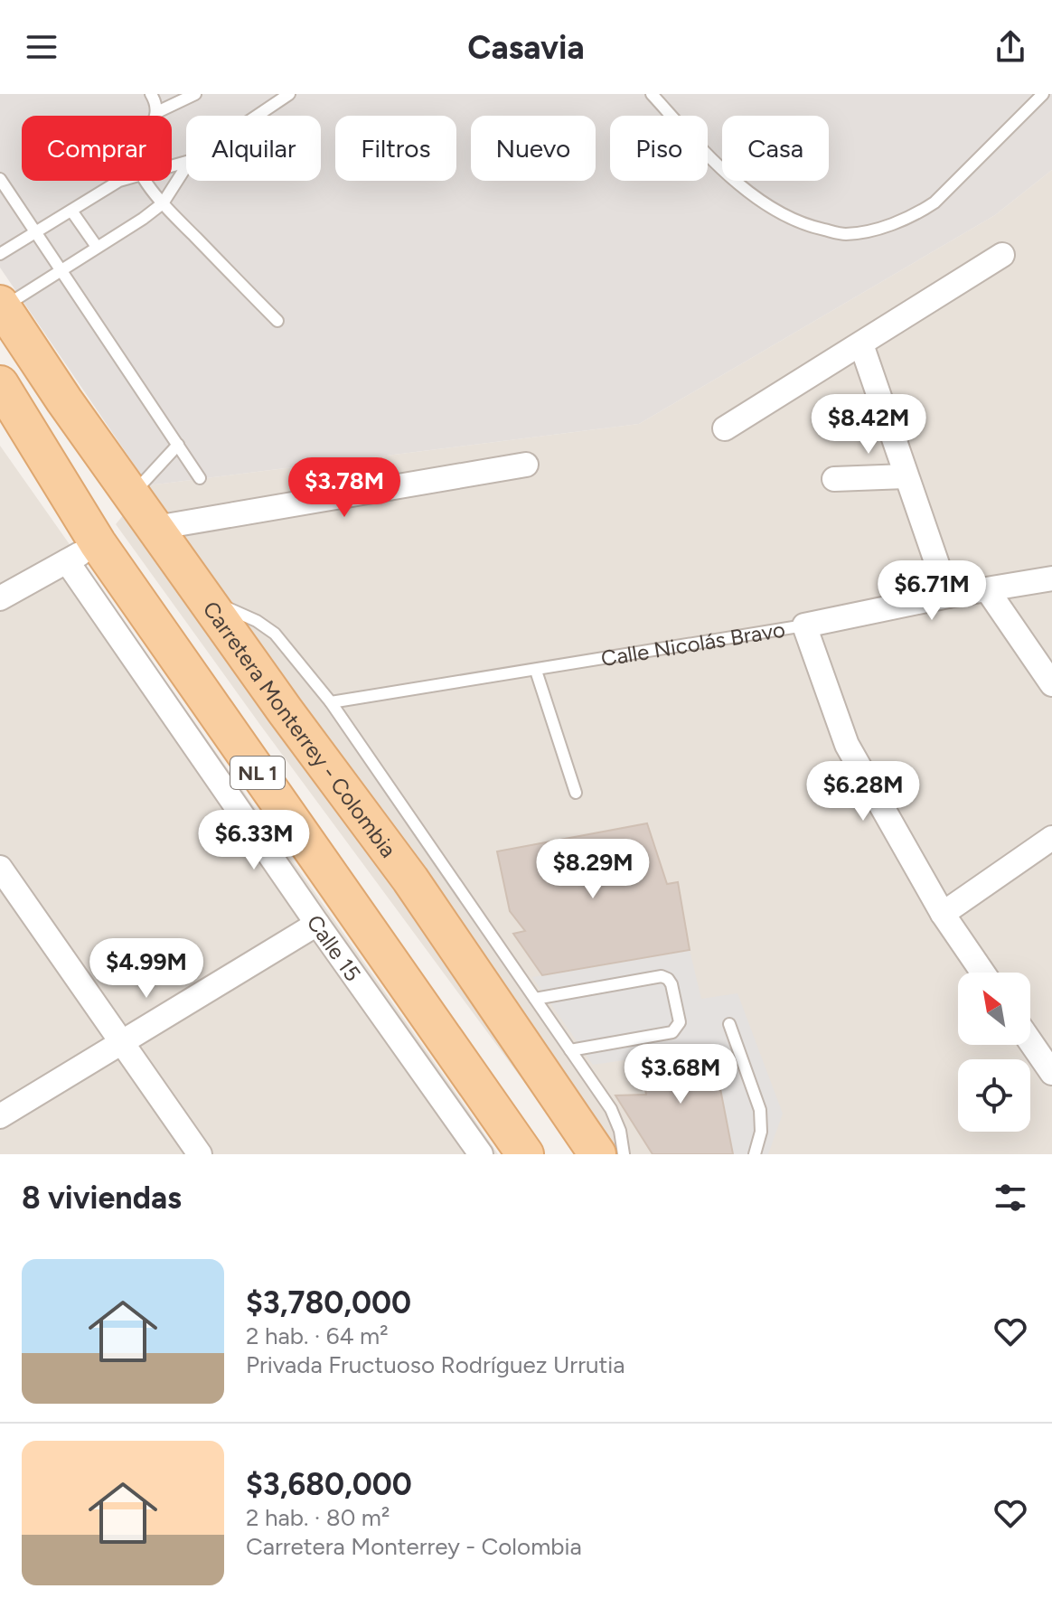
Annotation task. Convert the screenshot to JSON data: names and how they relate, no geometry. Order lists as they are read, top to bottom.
{
  "streets": {
    "main road": ["Carretera Monterrey - Colombia", "NL 1"],
    "street": ["Calle Nicolás Bravo", "Calle 15"]
  },
  "north": "top left",
  "page": {
    "header": "Casavia",
    "chip": [
      "Comprar",
      "Alquilar",
      "Filtros",
      "Nuevo",
      "Piso",
      "Casa"
    ],
    "price": [
      "$8.42M",
      "$3.78M",
      "$6.71M",
      "$6.28M",
      "$6.33M",
      "$8.29M",
      "$4.99M",
      "$3.68M"
    ],
    "heading": "8 viviendas",
    "list": [
      {
        "name": "$3,780,000",
        "note": "2 hab. · 64 m² · Privada Fructuoso Rodríguez Urrutia"
      },
      {
        "name": "$3,680,000",
        "note": "2 hab. · 80 m² · Carretera Monterrey - Colombia"
      }
    ]
  }
}
